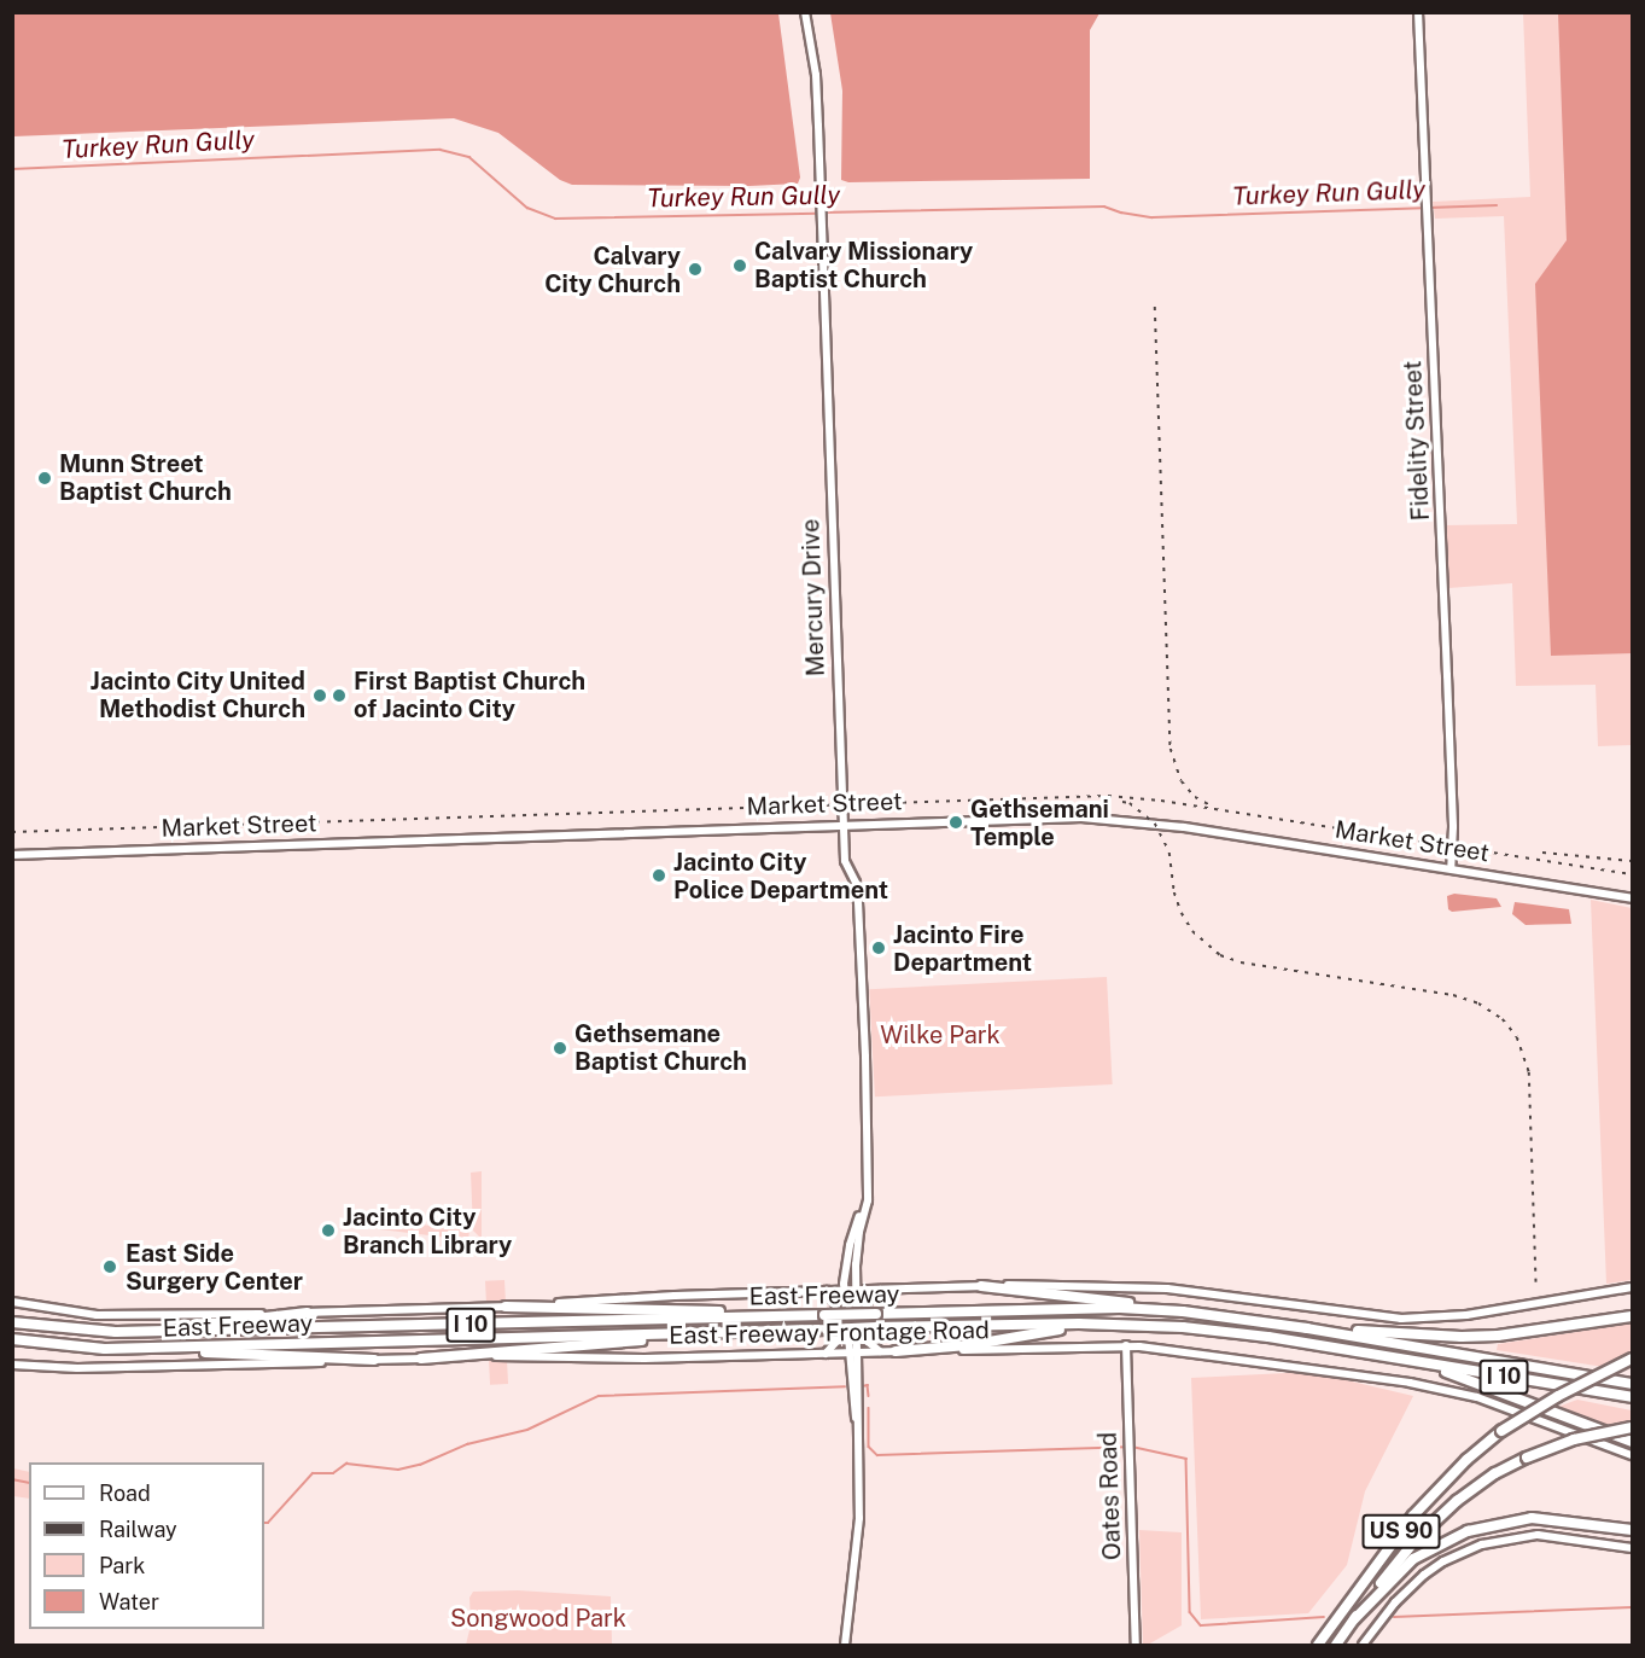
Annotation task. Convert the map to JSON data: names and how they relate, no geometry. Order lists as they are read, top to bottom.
{
  "streets": {
    "highway": ["East Freeway", "I 10", "US 90"],
    "main road": [
      "Fidelity Street",
      "Mercury Drive",
      "Market Street",
      "East Freeway Frontage Road",
      "Oates Road"
    ]
  },
  "crossings": [
    ["Fidelity Street", "Market Street"],
    ["Mercury Drive", "Market Street"],
    ["Mercury Drive", "East Freeway Frontage Road"],
    ["East Freeway Frontage Road", "Oates Road"]
  ],
  "water": ["Turkey Run Gully"],
  "parks": ["Wilke Park", "Songwood Park"],
  "places": [
    "Calvary Missionary Baptist Church",
    "Calvary City Church",
    "Munn Street Baptist Church",
    "Jacinto City United Methodist Church",
    "First Baptist Church of Jacinto City",
    "Gethsemani Temple",
    "Jacinto City Police Department",
    "Jacinto Fire Department",
    "Gethsemane Baptist Church",
    "Jacinto City Branch Library",
    "East Side Surgery Center"
  ],
  "legend": [
    "Road",
    "Railway",
    "Park",
    "Water"
  ]
}
